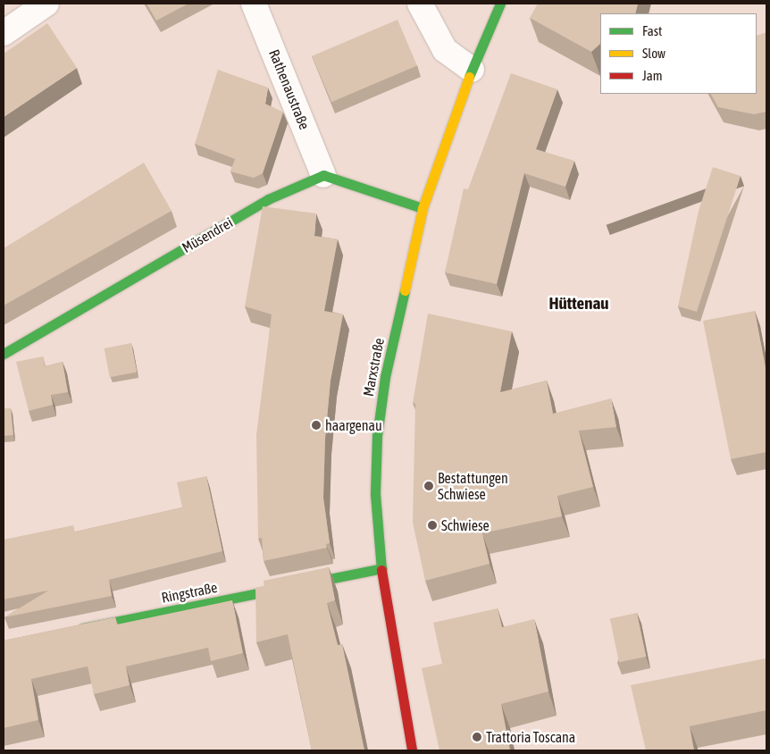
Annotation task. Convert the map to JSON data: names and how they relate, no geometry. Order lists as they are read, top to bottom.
{
  "streets": {
    "street": [
      "Rathenaustraße",
      "Müsendrei",
      "Marxstraße",
      "Ringstraße"
    ]
  },
  "crossings": [
    ["Rathenaustraße", "Müsendrei"],
    ["Marxstraße", "Ringstraße"]
  ],
  "districts": ["Hüttenau"],
  "places": [
    "haargenau",
    "Bestattungen Schwiese",
    "Schwiese",
    "Trattoria Toscana"
  ],
  "legend": ["Fast", "Slow", "Jam"]
}
